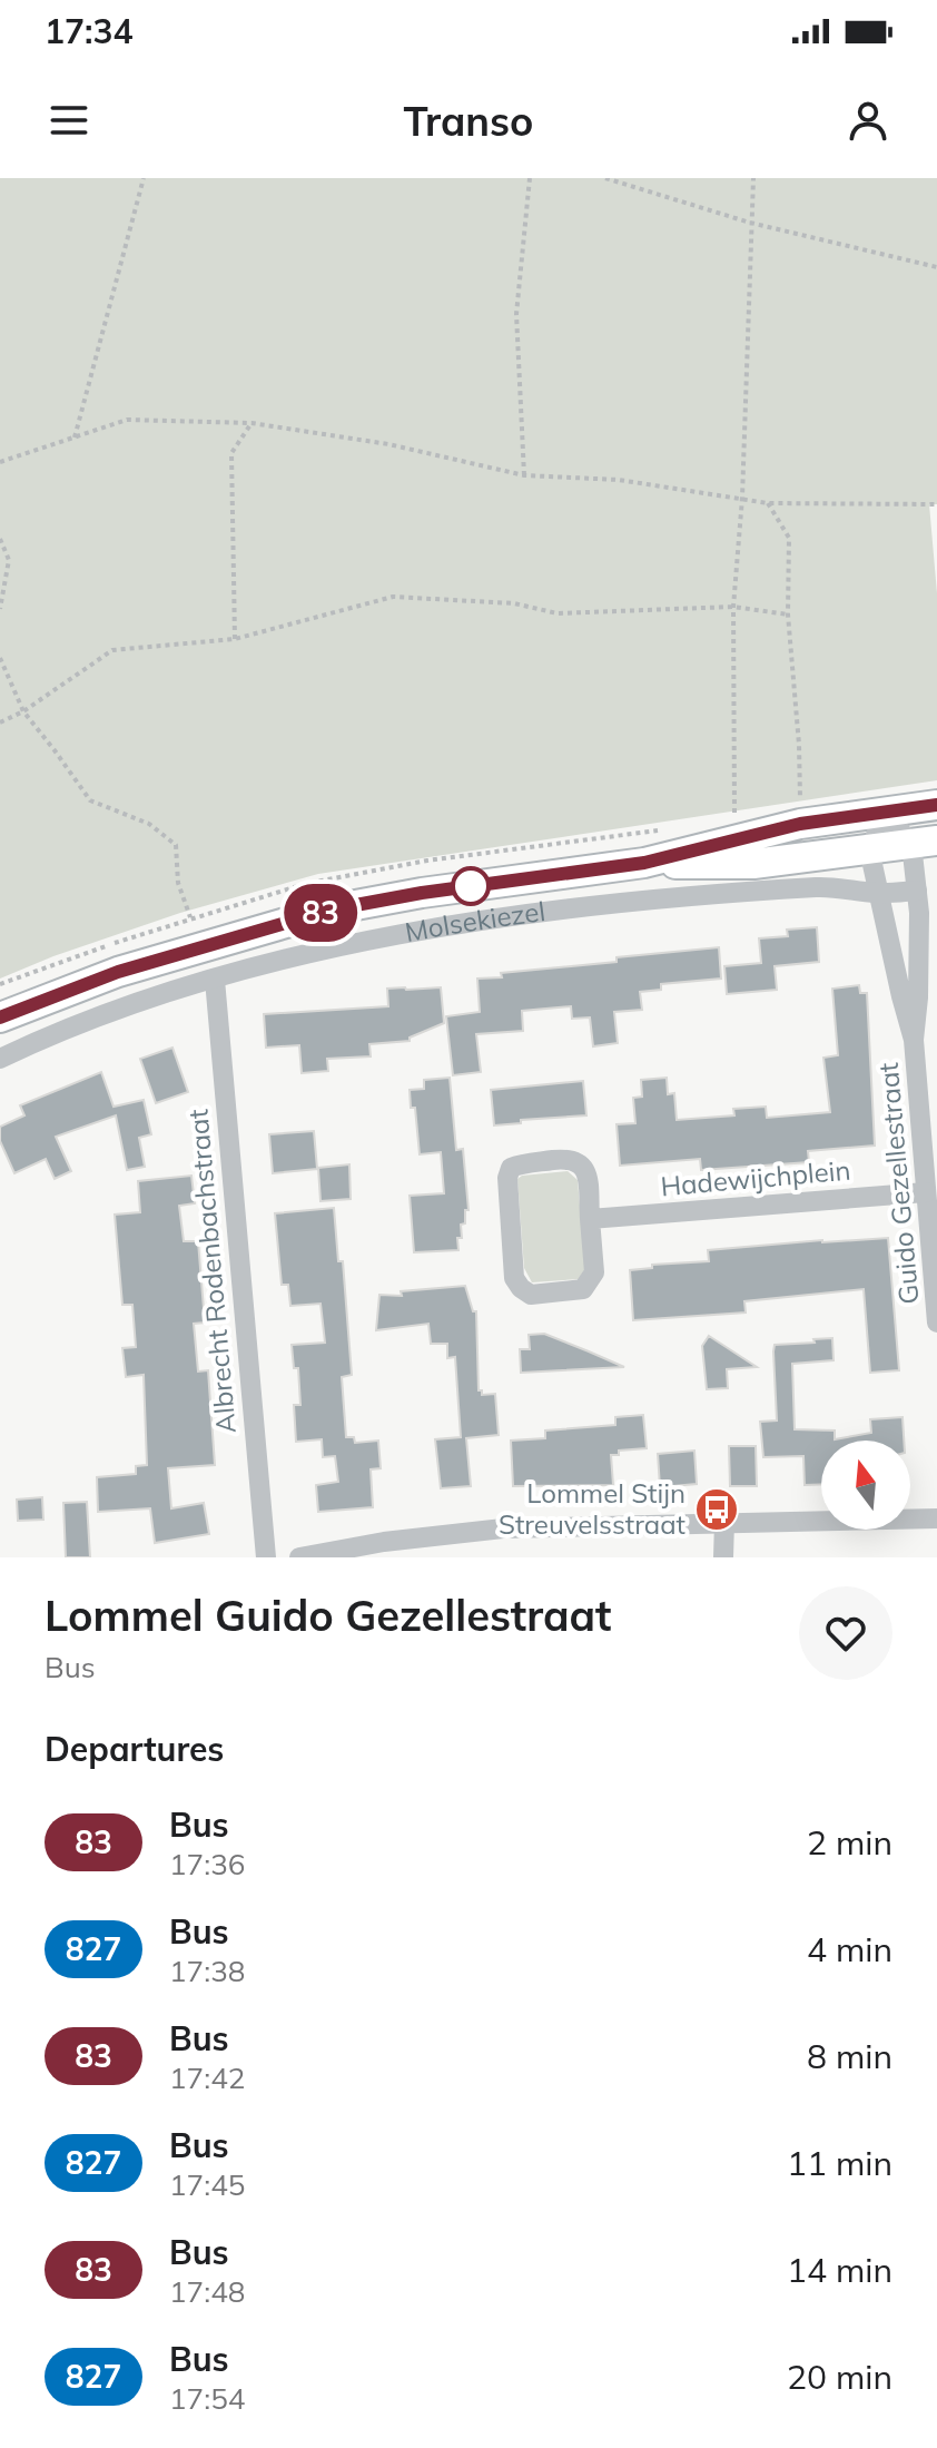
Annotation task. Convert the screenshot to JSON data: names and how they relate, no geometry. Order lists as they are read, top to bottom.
{
  "streets": {
    "main road": ["Molsekiezel"],
    "street": ["Hadewijchplein", "Guido Gezellestraat", "Albrecht Rodenbachstraat"]
  },
  "crossings": [
    ["Molsekiezel", "Guido Gezellestraat"],
    ["Molsekiezel", "Albrecht Rodenbachstraat"],
    ["Hadewijchplein", "Guido Gezellestraat"]
  ],
  "places": {
    "bus stop": ["Lommel Stijn Streuvelsstraat"]
  },
  "lines": ["bus line 83"],
  "north": "top",
  "page": {
    "status": "17:34",
    "header": "Transo",
    "on_map": "83",
    "heading": [
      ["Lommel Guido Gezellestraat", "Bus"],
      "Departures"
    ],
    "list": [
      {
        "mark": "83",
        "name": "Bus",
        "note": "17:36",
        "value": "2 min"
      },
      {
        "mark": "827",
        "name": "Bus",
        "note": "17:38",
        "value": "4 min"
      },
      {
        "mark": "83",
        "name": "Bus",
        "note": "17:42",
        "value": "8 min"
      },
      {
        "mark": "827",
        "name": "Bus",
        "note": "17:45",
        "value": "11 min"
      },
      {
        "mark": "83",
        "name": "Bus",
        "note": "17:48",
        "value": "14 min"
      },
      {
        "mark": "827",
        "name": "Bus",
        "note": "17:54",
        "value": "20 min"
      }
    ]
  }
}
